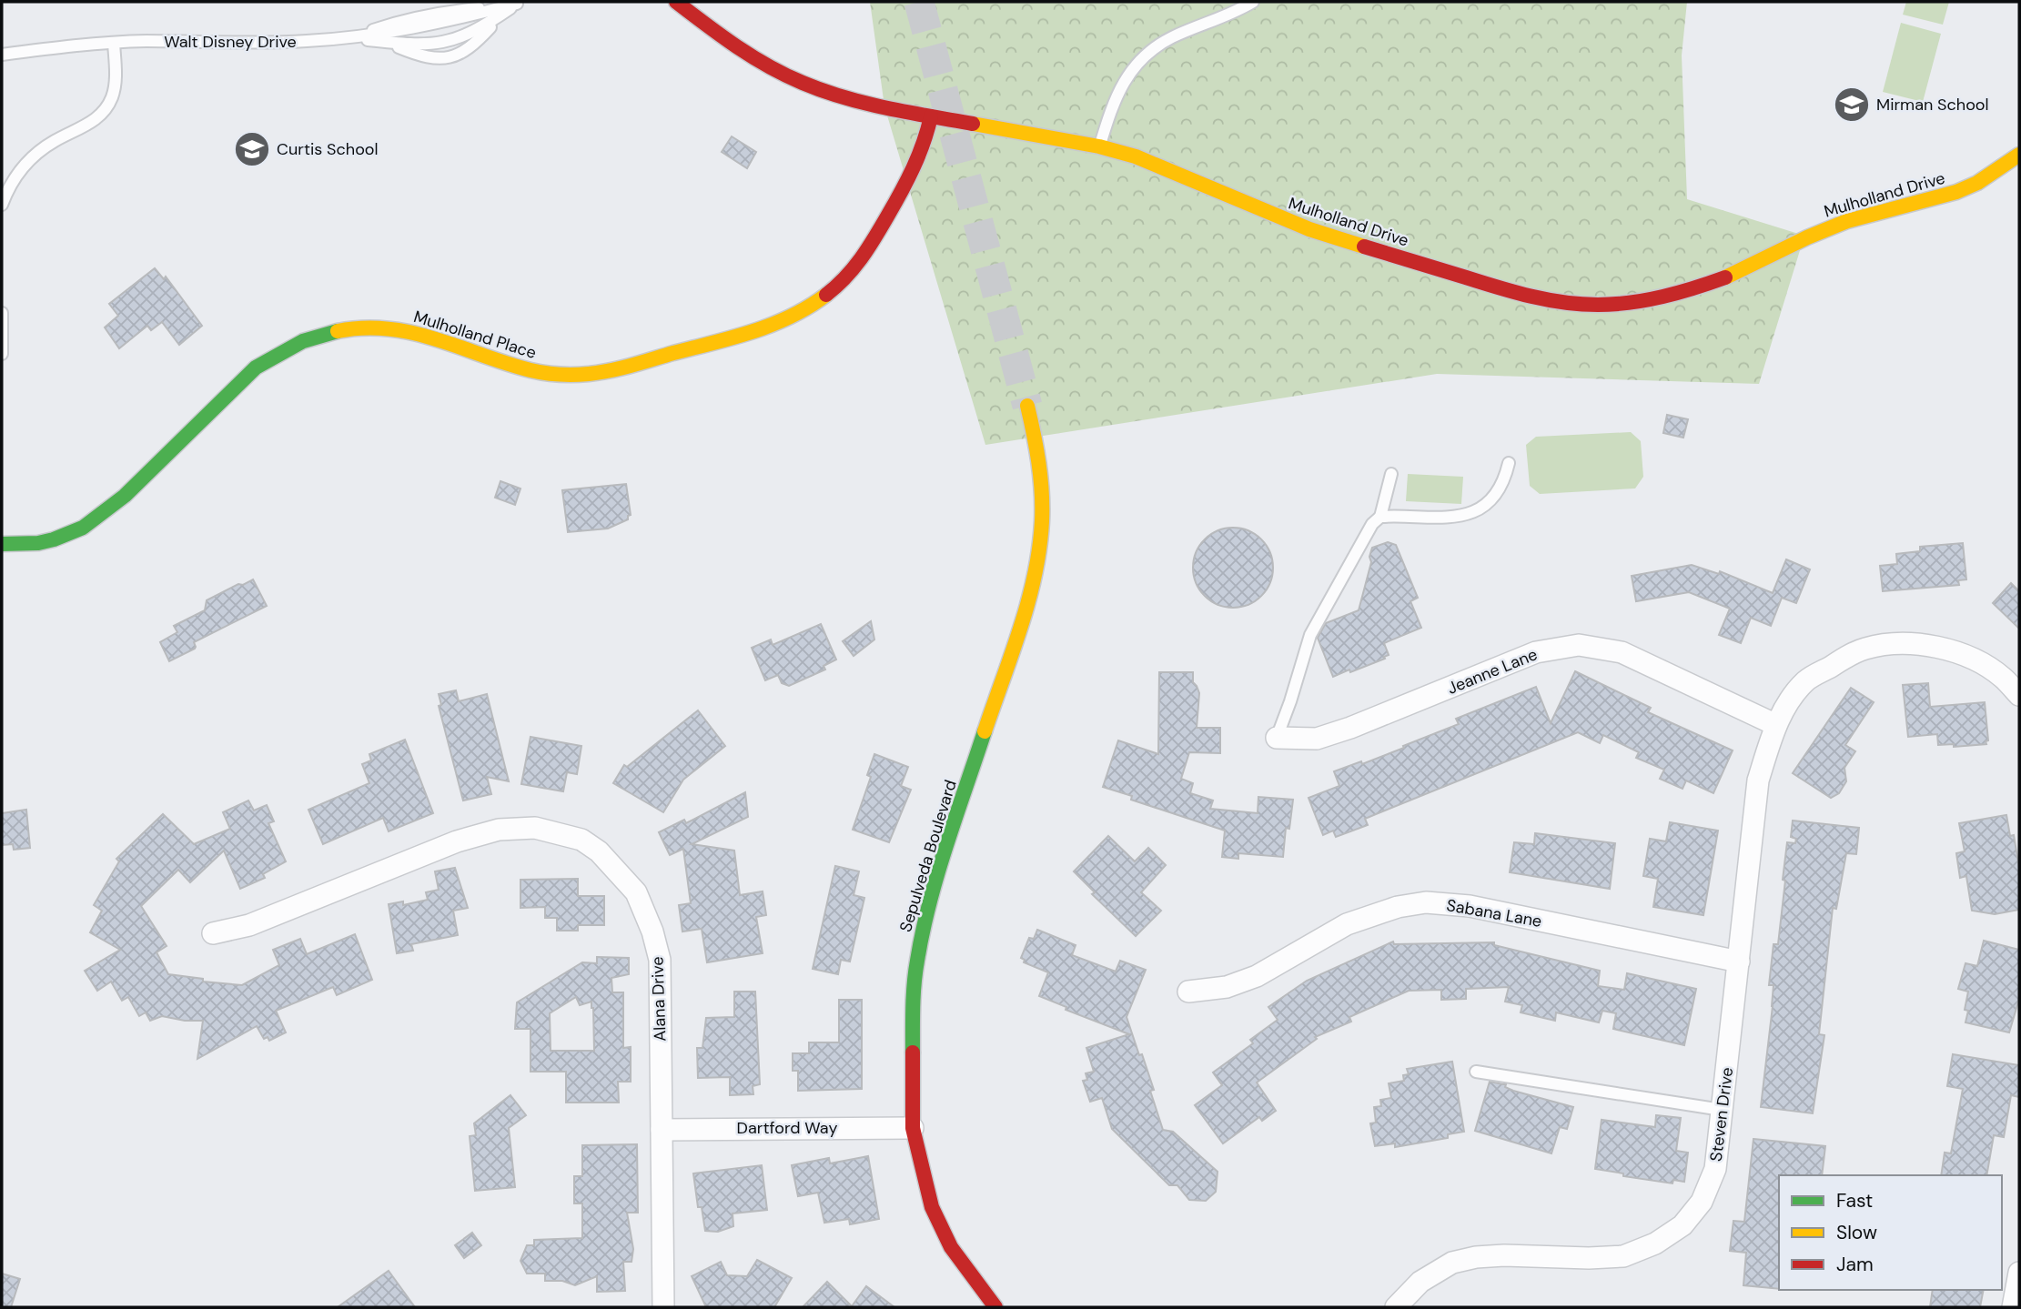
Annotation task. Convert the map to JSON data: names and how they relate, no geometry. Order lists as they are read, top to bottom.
{
  "streets": {
    "main road": ["Mulholland Drive", "Mulholland Place", "Sepulveda Boulevard"],
    "street": [
      "Jeanne Lane",
      "Sabana Lane",
      "Alana Drive",
      "Steven Drive",
      "Dartford Way"
    ],
    "lane": ["Walt Disney Drive"]
  },
  "crossings": [
    ["Mulholland Drive", "Mulholland Place"],
    ["Jeanne Lane", "Steven Drive"],
    ["Sepulveda Boulevard", "Dartford Way"],
    ["Sabana Lane", "Steven Drive"],
    ["Alana Drive", "Dartford Way"]
  ],
  "places": {
    "school or university": ["Mirman School", "Curtis School"]
  },
  "legend": ["Fast", "Slow", "Jam"]
}
